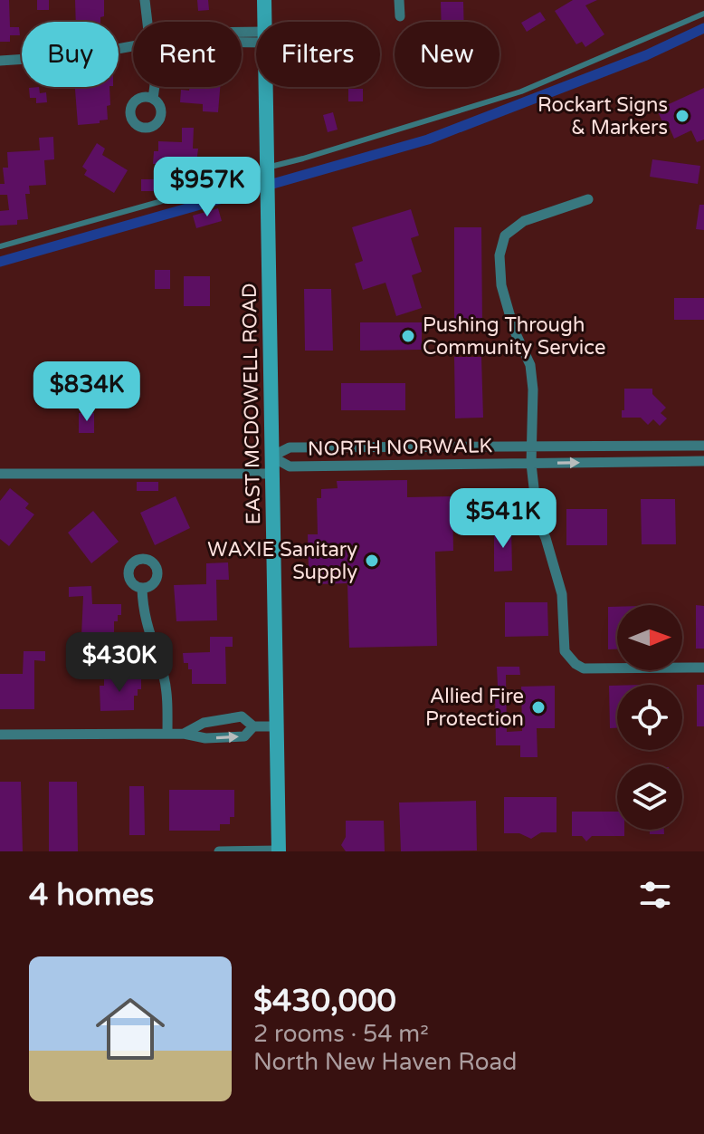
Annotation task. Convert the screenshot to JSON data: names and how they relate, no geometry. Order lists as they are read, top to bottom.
{
  "streets": {
    "main road": ["EAST MCDOWELL ROAD"],
    "street": ["NORTH NORWALK"]
  },
  "crossings": [
    ["EAST MCDOWELL ROAD", "NORTH NORWALK"]
  ],
  "places": [
    "Rockart Signs & Markers",
    "Pushing Through Community Service",
    "WAXIE Sanitary Supply",
    "Allied Fire Protection"
  ],
  "north": "right",
  "page": {
    "chip": [
      "Buy",
      "Rent",
      "Filters",
      "New"
    ],
    "price": [
      "$957K",
      "$834K",
      "$541K",
      "$430K"
    ],
    "heading": "4 homes",
    "list": [
      {
        "name": "$430,000",
        "note": "2 rooms · 54 m² · North New Haven Road"
      }
    ]
  }
}
